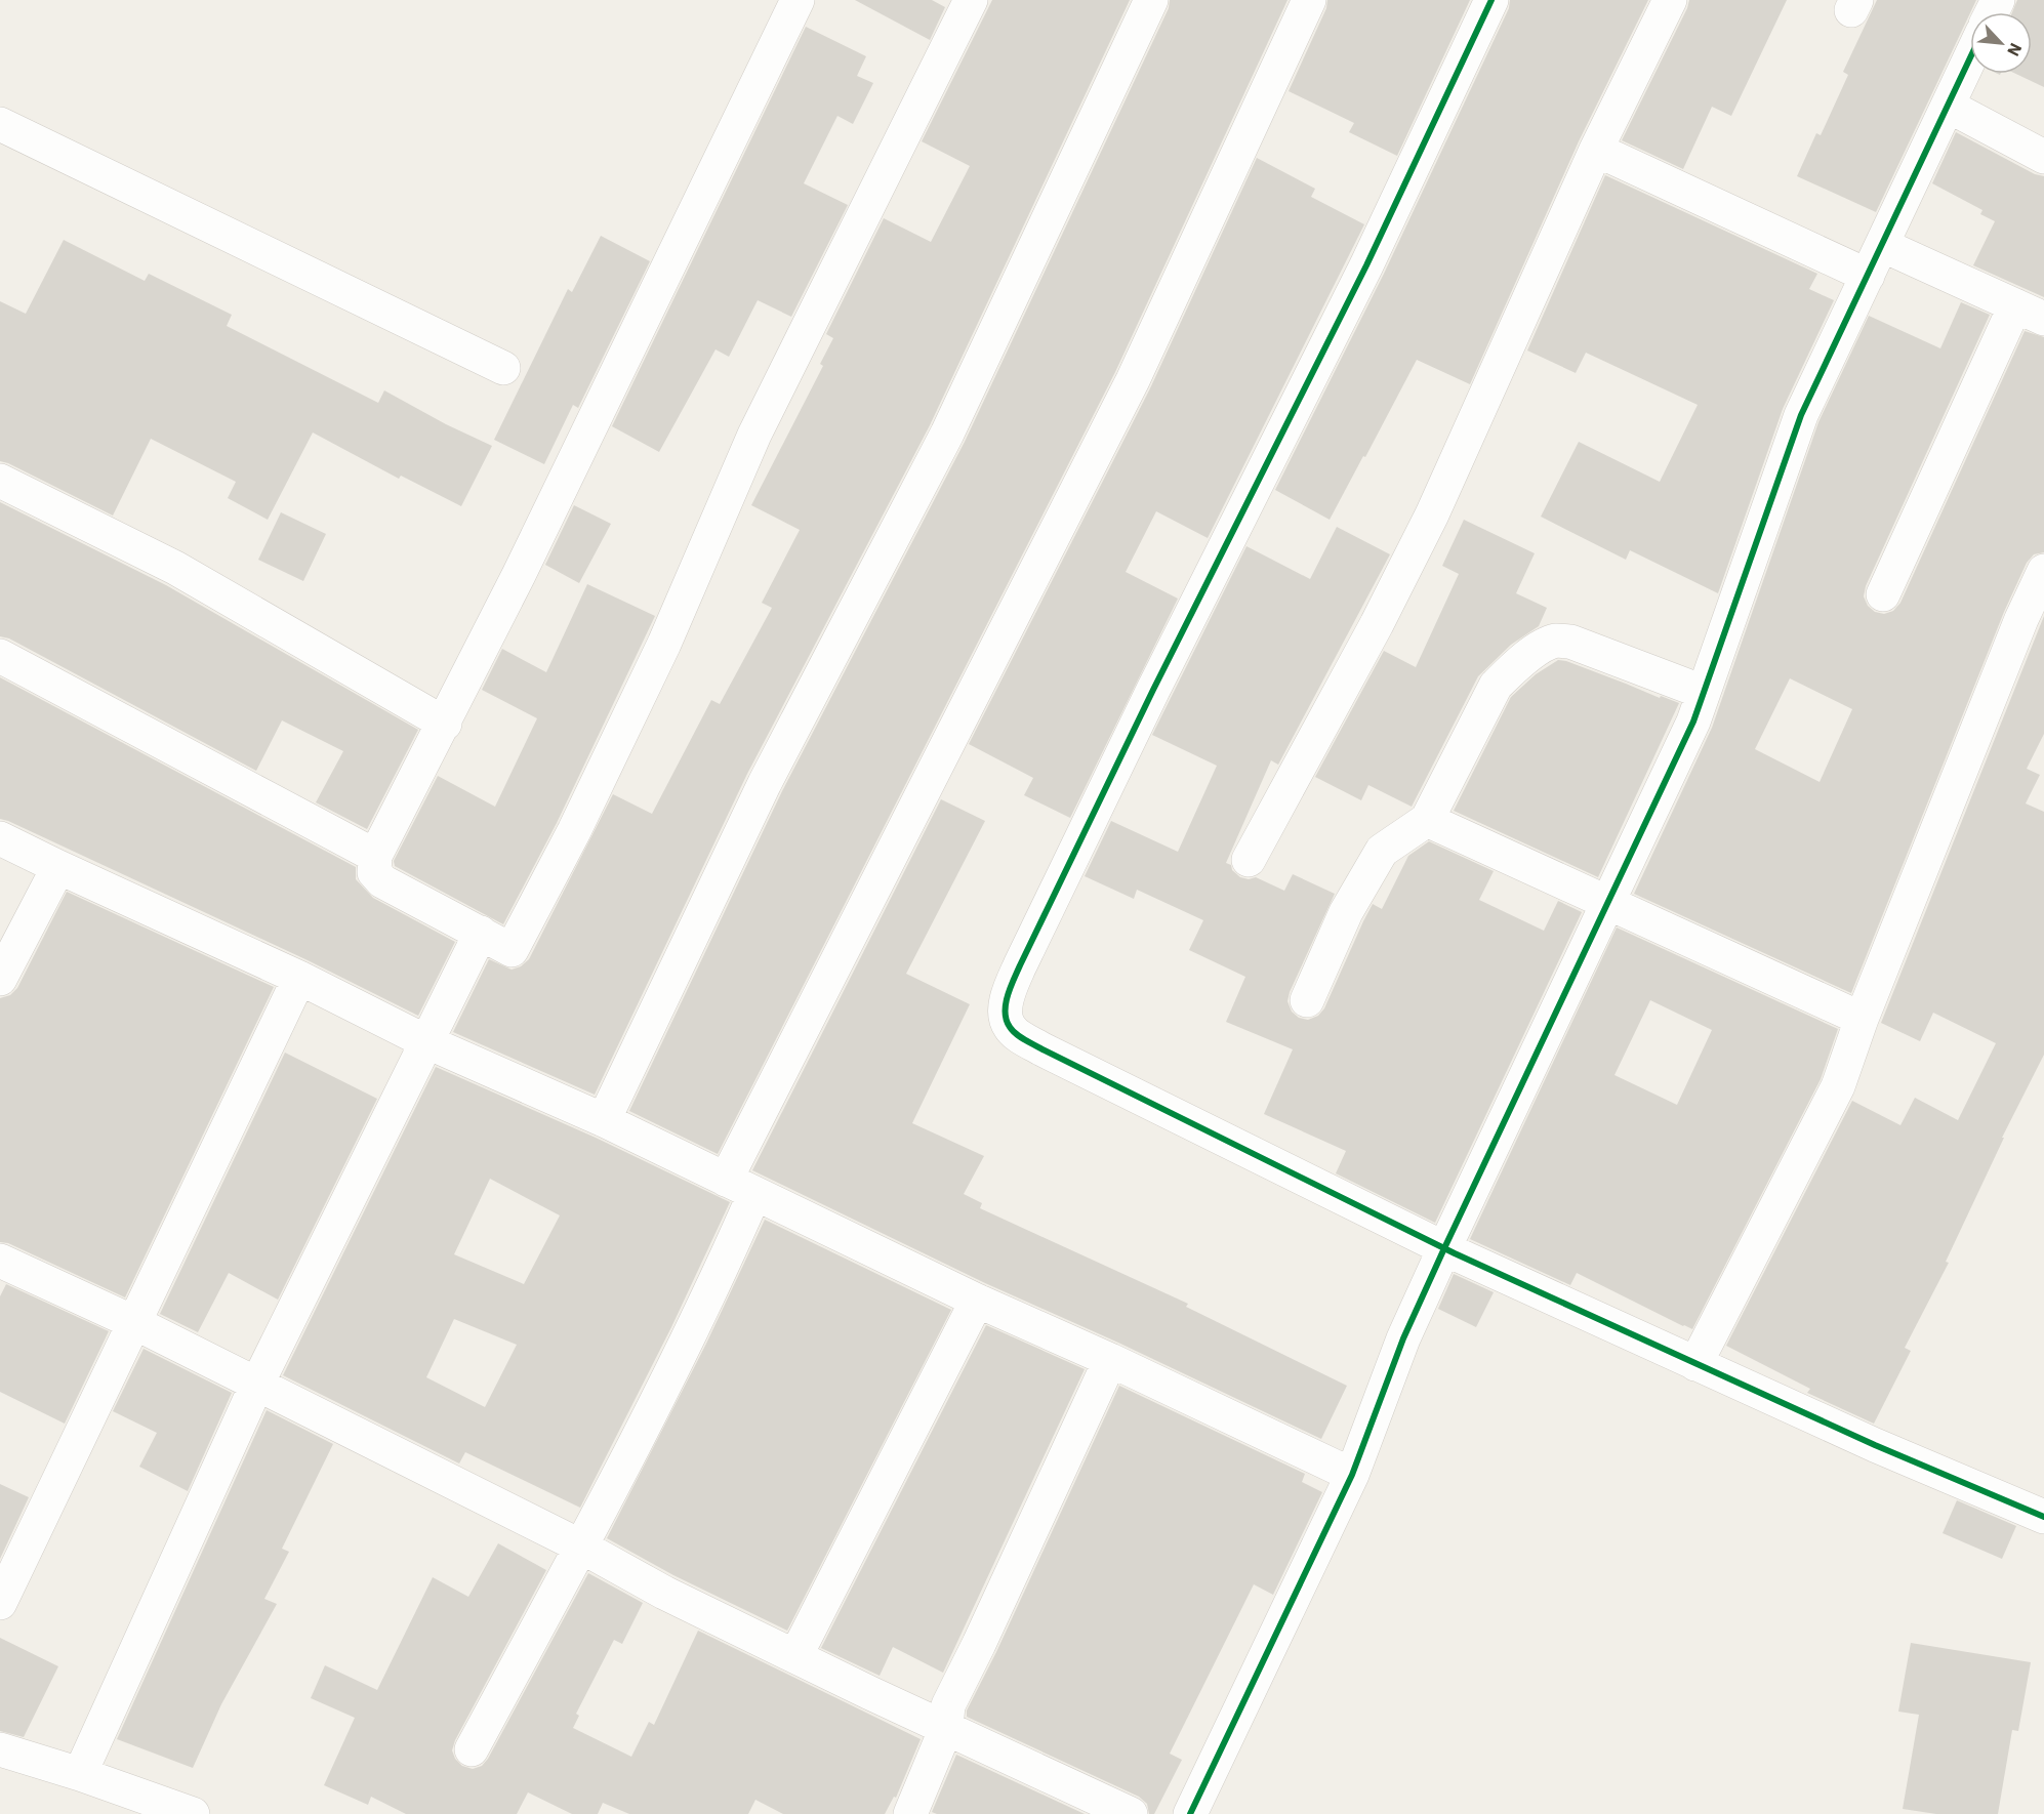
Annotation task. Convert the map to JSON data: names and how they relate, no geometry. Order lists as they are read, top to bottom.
{
  "north": "bottom right"
}
